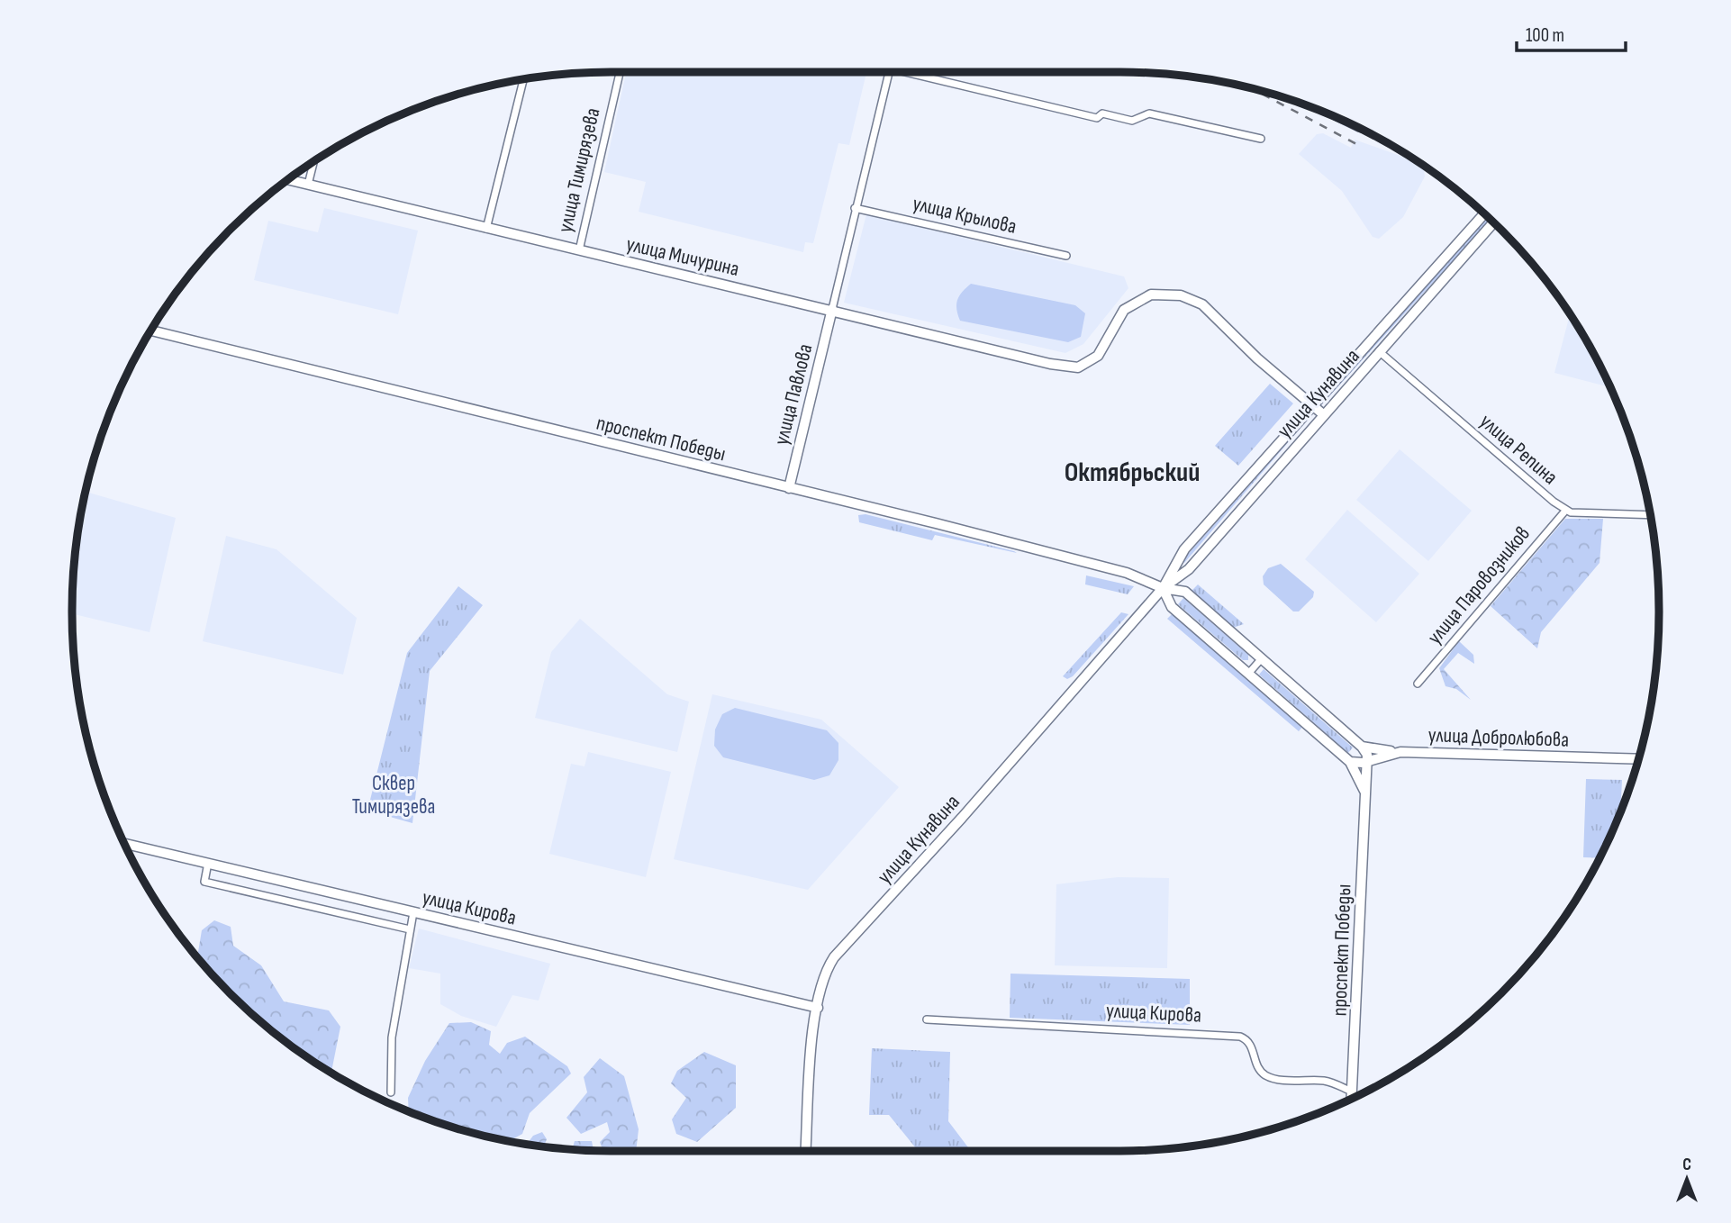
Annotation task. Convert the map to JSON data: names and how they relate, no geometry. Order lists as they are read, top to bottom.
{
  "streets": {
    "street": [
      "улица Тимирязева",
      "улица Крылова",
      "улица Мичурина",
      "улица Кунавина",
      "улица Павлова",
      "проспект Победы",
      "улица Репина",
      "улица Паровозников",
      "улица Добролюбова",
      "улица Кирова"
    ]
  },
  "crossings": [
    ["улица Тимирязева", "улица Мичурина"],
    ["улица Мичурина", "улица Кунавина"],
    ["улица Мичурина", "улица Павлова"],
    ["улица Кунавина", "проспект Победы"],
    ["улица Кунавина", "улица Репина"],
    ["улица Кунавина", "улица Кирова"],
    ["улица Павлова", "проспект Победы"],
    ["проспект Победы", "улица Добролюбова"],
    ["проспект Победы", "улица Кирова"],
    ["улица Репина", "улица Паровозников"]
  ],
  "districts": ["Октябрьский"],
  "parks": ["Сквер Тимирязева"],
  "scale_bar": "100 m",
  "north": "top"
}
